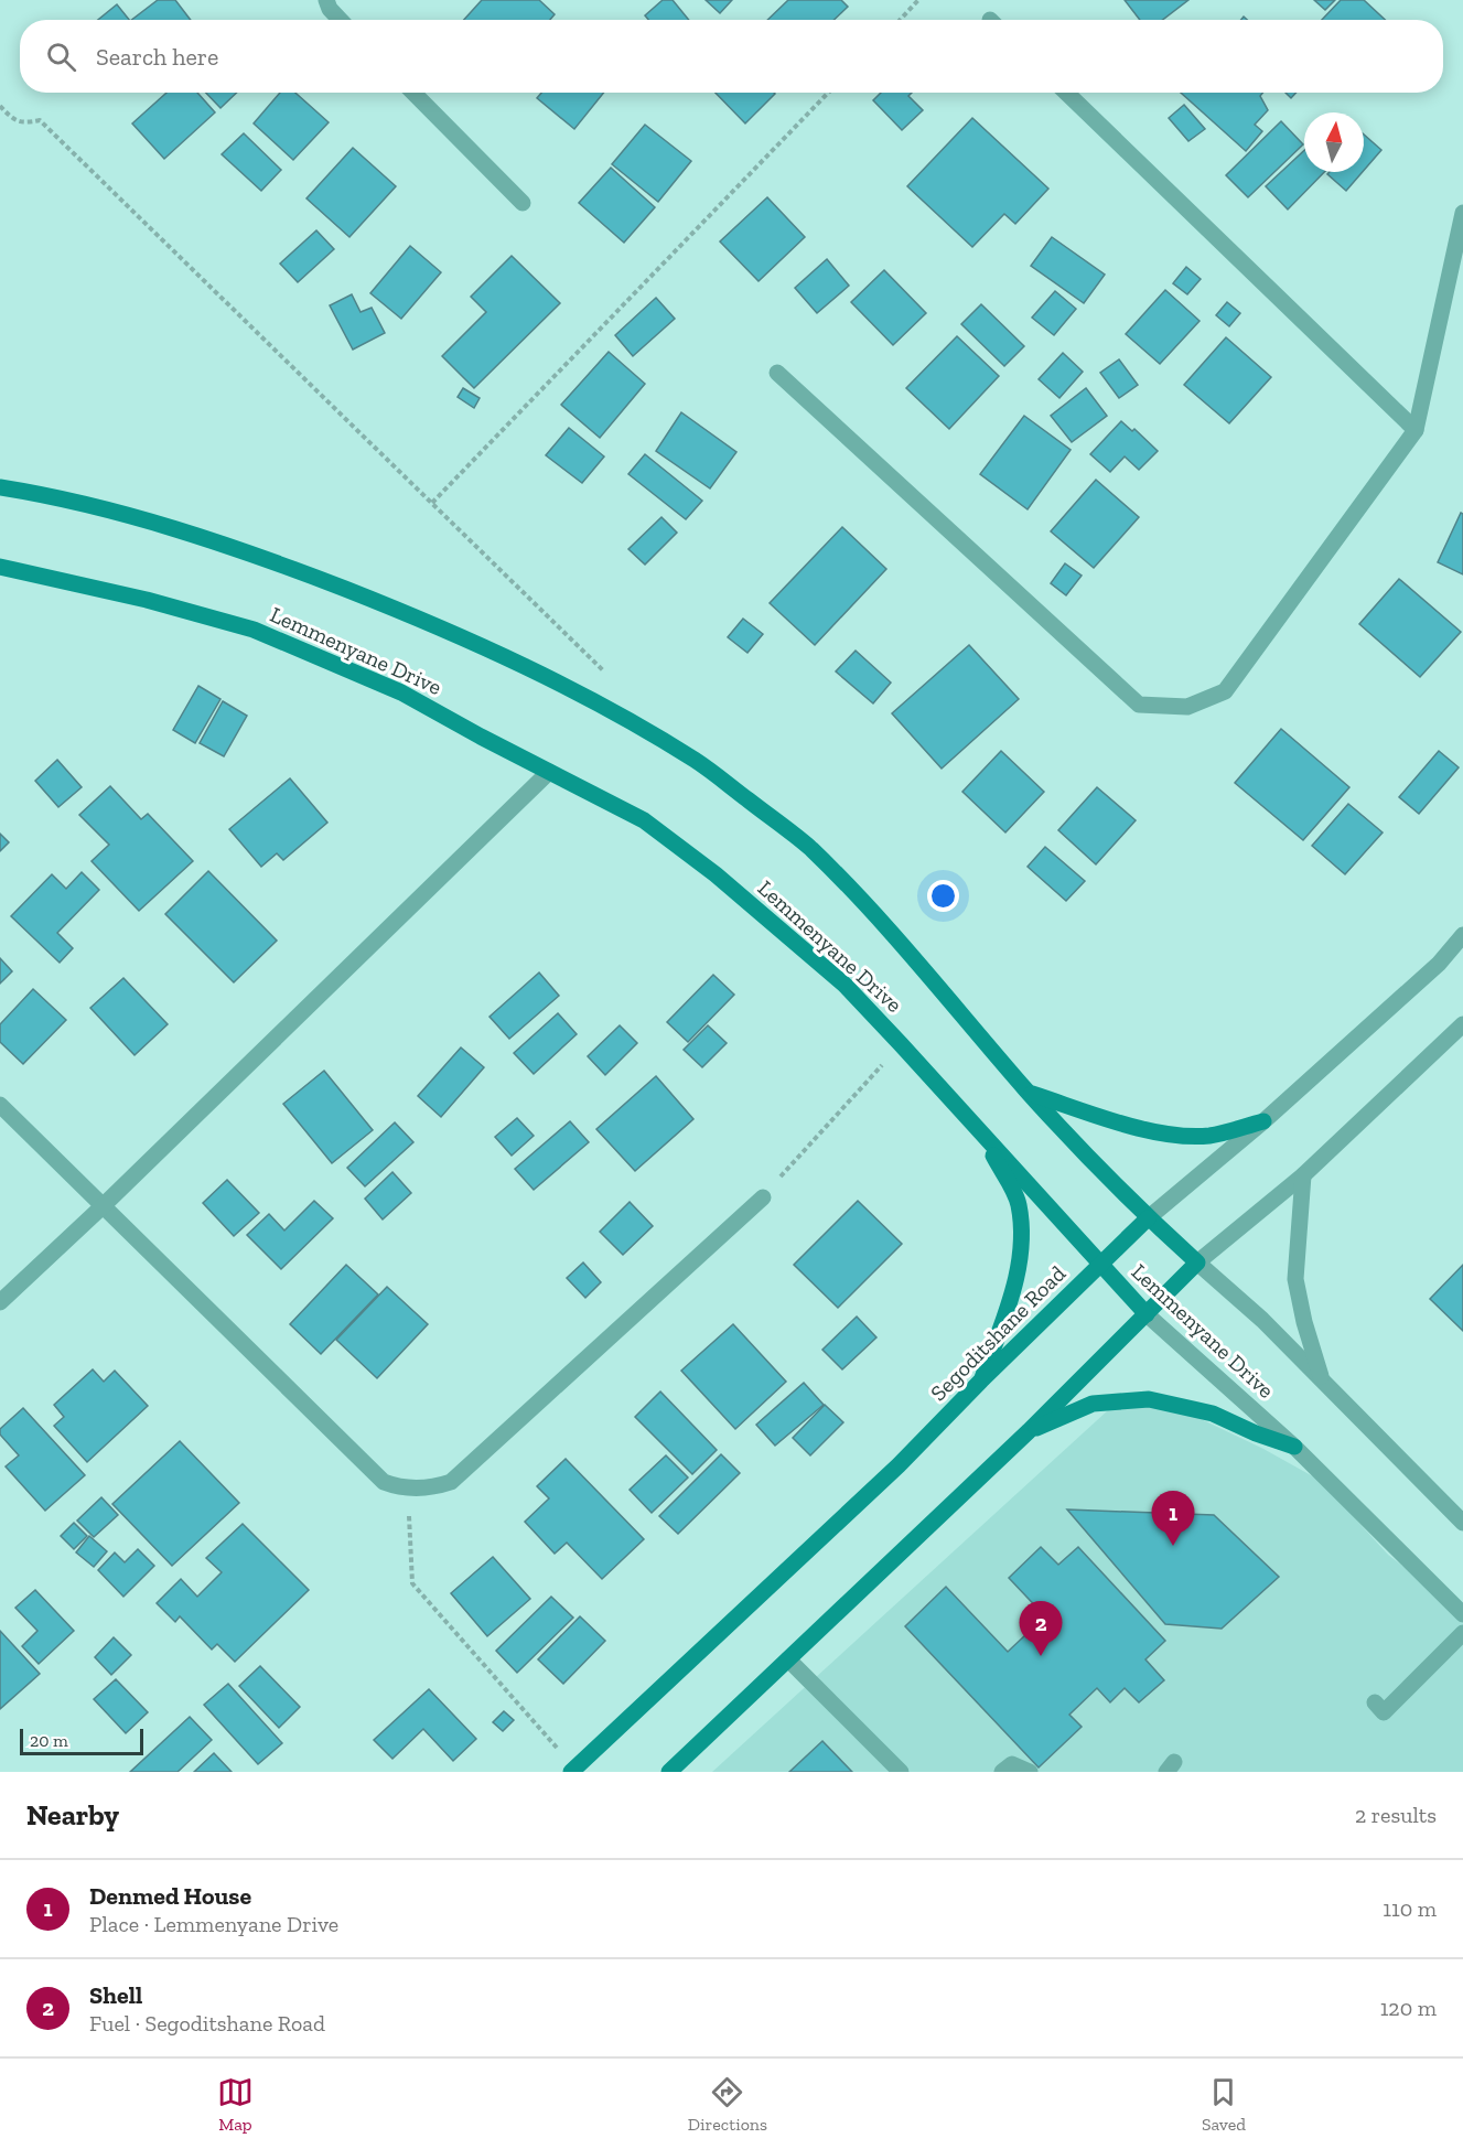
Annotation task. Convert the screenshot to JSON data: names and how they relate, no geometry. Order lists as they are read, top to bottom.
{
  "streets": {
    "main road": ["Lemmenyane Drive", "Segoditshane Road"]
  },
  "crossings": [
    ["Lemmenyane Drive", "Segoditshane Road"]
  ],
  "scale_bar": "20 m",
  "north": "top",
  "page": {
    "search": "Search here",
    "pins": ["1", "2"],
    "scale": "20 m",
    "heading": ["Nearby", "2 results"],
    "list": [
      {
        "mark": "1",
        "name": "Denmed House",
        "note": "Place · Lemmenyane Drive",
        "value": "110 m"
      },
      {
        "mark": "2",
        "name": "Shell",
        "note": "Fuel · Segoditshane Road",
        "value": "120 m"
      }
    ],
    "nav": ["Map", "Directions", "Saved"]
  }
}
